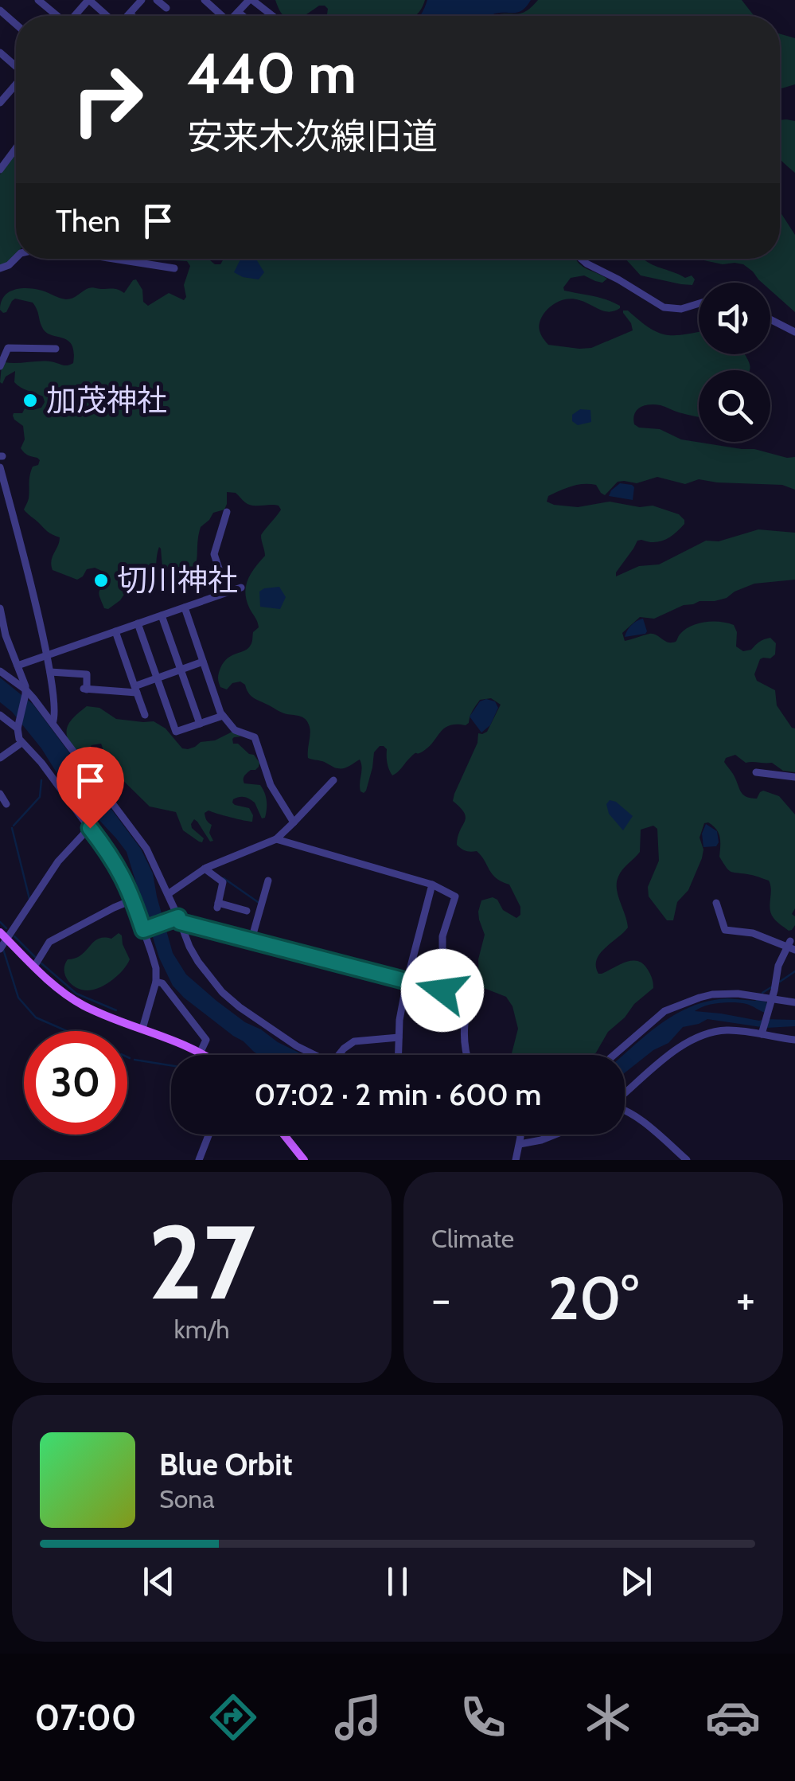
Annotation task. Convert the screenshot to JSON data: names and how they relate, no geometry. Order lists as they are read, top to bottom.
{
  "places": ["加茂神社", "切川神社"],
  "page": {
    "turn": ["440 m", "安来木次線旧道"],
    "then": "Then",
    "limit": "30",
    "trip": "07:02 · 2 min · 600 m",
    "tile": [
      ["27", "km/h"],
      "Climate"
    ],
    "heat": ["−", "20°", "+"],
    "song": ["Blue Orbit", "Sona"],
    "tabs": "07:00"
  }
}
